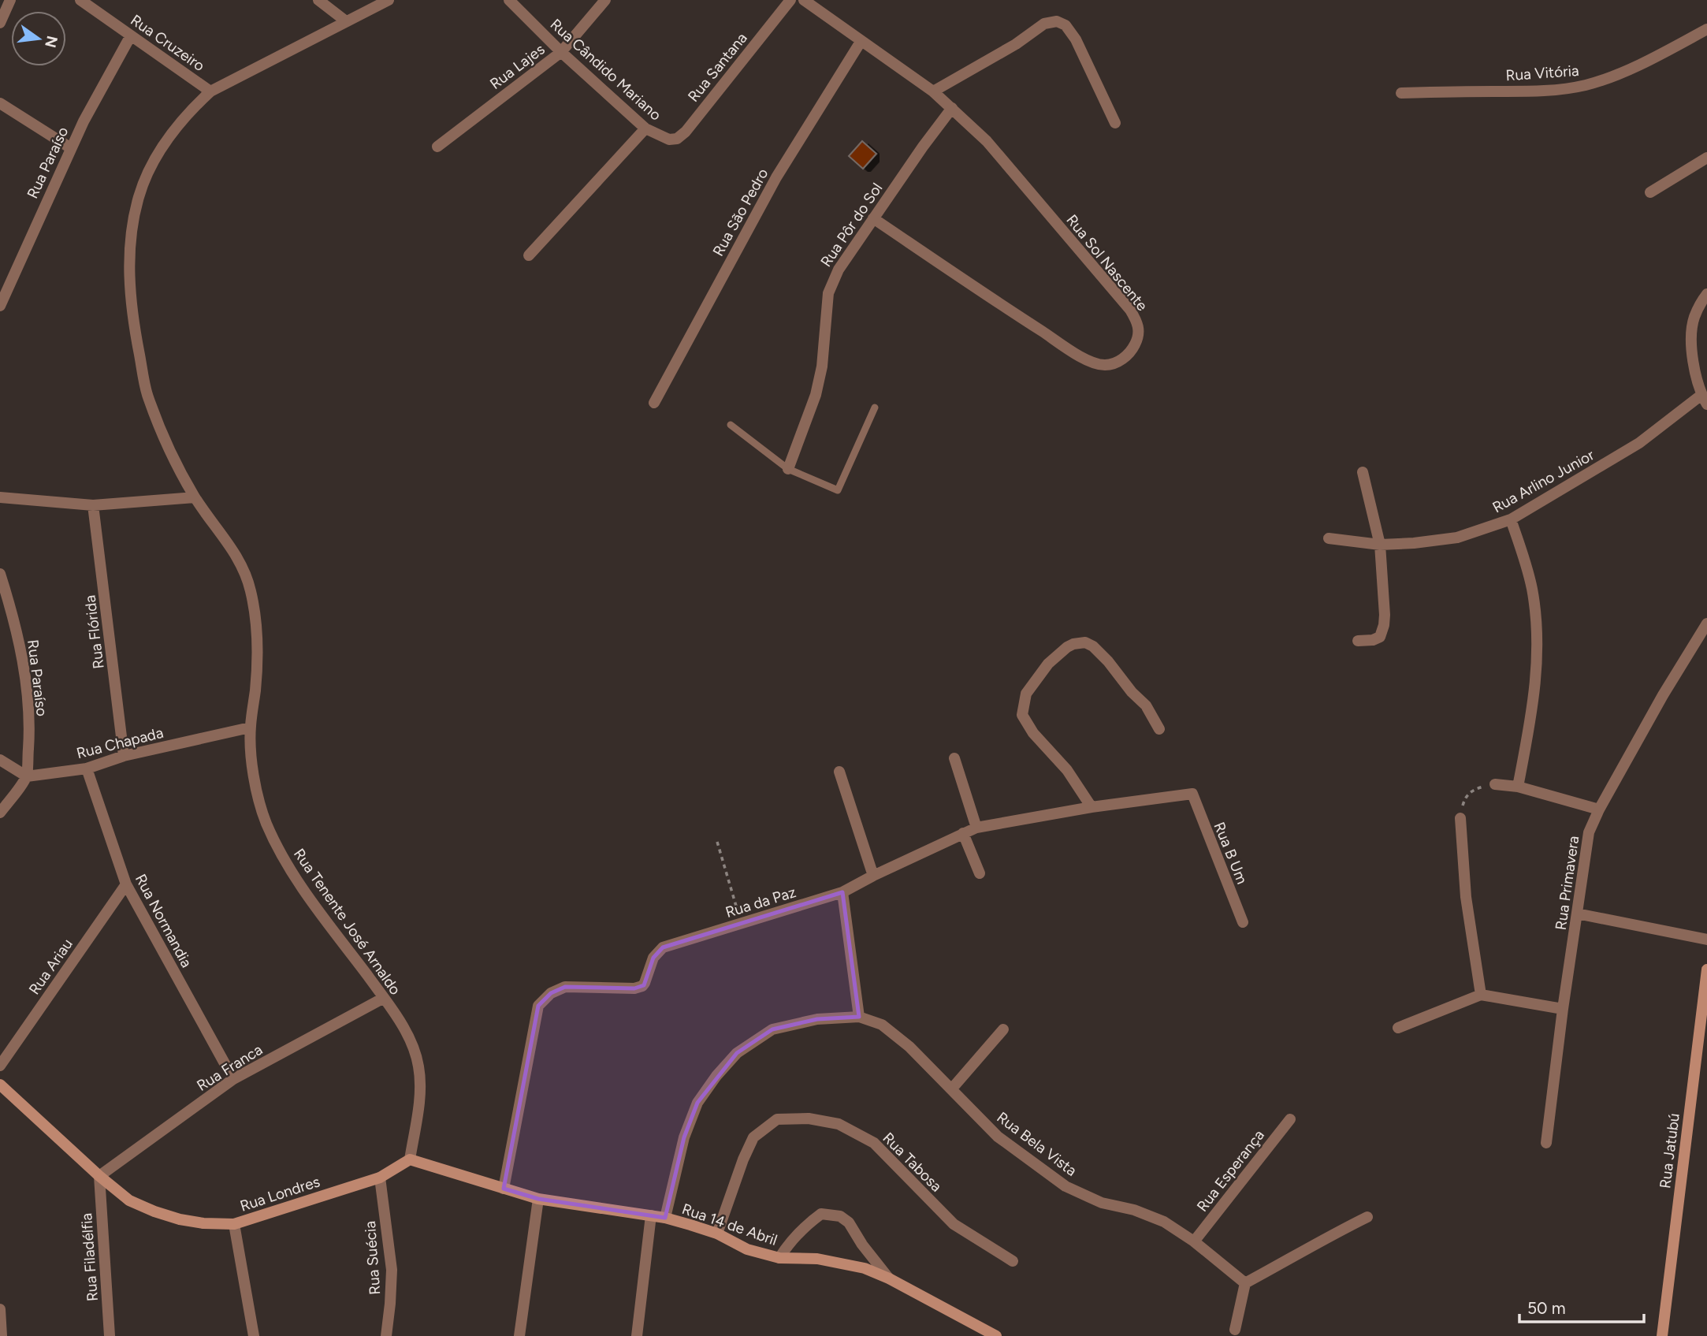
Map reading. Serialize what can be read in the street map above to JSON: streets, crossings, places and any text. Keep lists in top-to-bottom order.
{
  "streets": {
    "street": [
      "Rua Cruzeiro",
      "Rua Lajes",
      "Rua Santana",
      "Rua Cândido Mariano",
      "Rua Vitória",
      "Rua Paraíso",
      "Rua São Pedro",
      "Rua Pôr do Sol",
      "Rua Sol Nascente",
      "Rua Arlino Junior",
      "Rua Flórida",
      "Rua Chapada",
      "Rua B Um",
      "Rua Primavera",
      "Rua da Paz",
      "Rua Normandia",
      "Rua Tenente José Arnaldo",
      "Rua Ariau",
      "Rua Franca",
      "Rua Bela Vista",
      "Rua Jatubú",
      "Rua Tabosa",
      "Rua Esperança",
      "Rua Londres",
      "Rua 14 de Abril",
      "Rua Filadélfia",
      "Rua Suécia"
    ]
  },
  "crossings": [
    ["Rua Cruzeiro", "Rua Paraíso"],
    ["Rua Cruzeiro", "Rua Tenente José Arnaldo"],
    ["Rua Lajes", "Rua Cândido Mariano"],
    ["Rua Santana", "Rua Cândido Mariano"],
    ["Rua Paraíso", "Rua Chapada"],
    ["Rua São Pedro", "Rua Sol Nascente"],
    ["Rua Pôr do Sol", "Rua Sol Nascente"],
    ["Rua Flórida", "Rua Chapada"],
    ["Rua Chapada", "Rua Normandia"],
    ["Rua Chapada", "Rua Tenente José Arnaldo"],
    ["Rua B Um", "Rua da Paz"],
    ["Rua da Paz", "Rua 14 de Abril"],
    ["Rua Normandia", "Rua Ariau"],
    ["Rua Normandia", "Rua Franca"],
    ["Rua Tenente José Arnaldo", "Rua Franca"],
    ["Rua Tenente José Arnaldo", "Rua Londres"],
    ["Rua Tenente José Arnaldo", "Rua 14 de Abril"],
    ["Rua Franca", "Rua Londres"],
    ["Rua Franca", "Rua Filadélfia"],
    ["Rua Bela Vista", "Rua Esperança"],
    ["Rua Bela Vista", "Rua 14 de Abril"],
    ["Rua Tabosa", "Rua 14 de Abril"],
    ["Rua Londres", "Rua 14 de Abril"],
    ["Rua Londres", "Rua Filadélfia"],
    ["Rua Londres", "Rua Suécia"]
  ],
  "scale_bar": "50 m",
  "north": "right"
}
